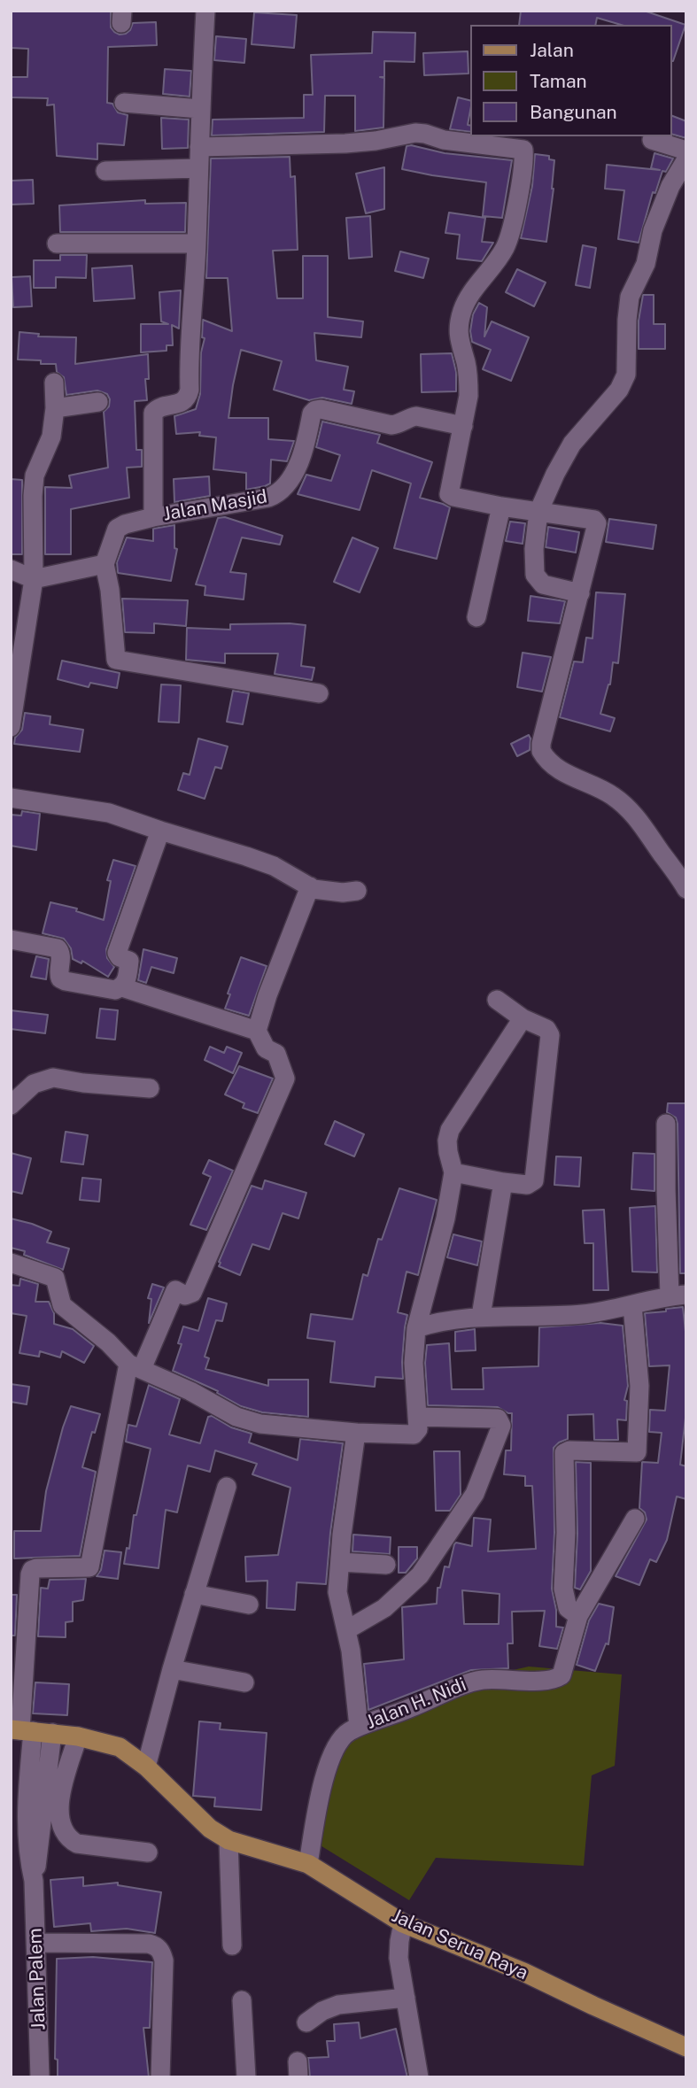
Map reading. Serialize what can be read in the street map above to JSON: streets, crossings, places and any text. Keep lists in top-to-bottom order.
{
  "streets": {
    "main road": ["Jalan Serua Raya"],
    "street": ["Jalan Masjid", "Jalan H. Nidi", "Jalan Palem"]
  },
  "crossings": [
    ["Jalan H. Nidi", "Jalan Serua Raya"]
  ],
  "legend": ["Jalan", "Taman", "Bangunan"]
}
